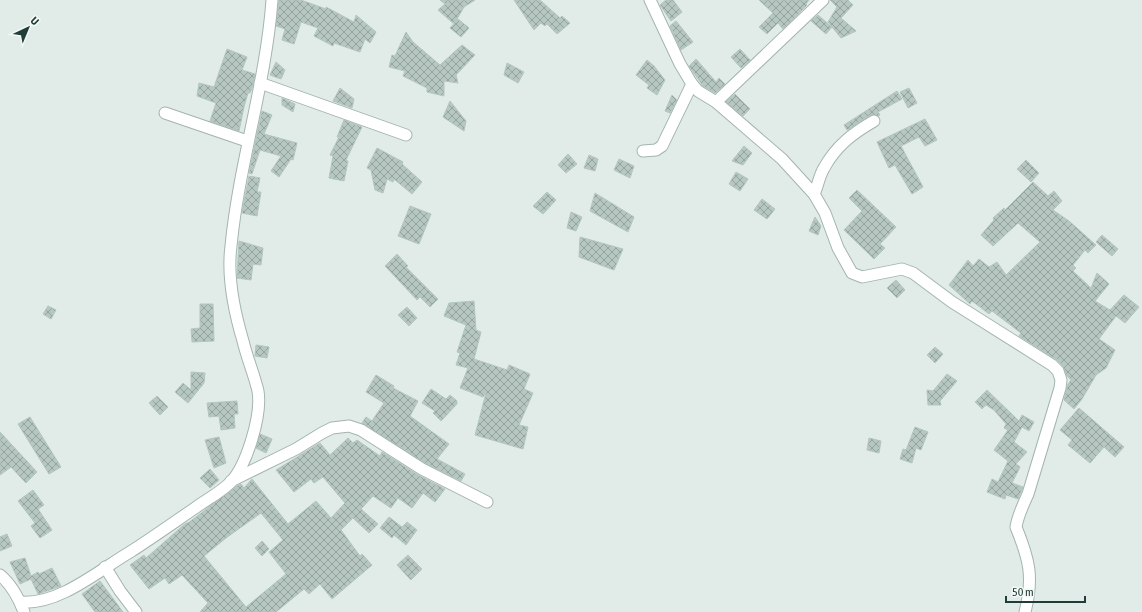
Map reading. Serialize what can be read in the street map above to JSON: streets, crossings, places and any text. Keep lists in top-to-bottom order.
{
  "scale_bar": "50 m",
  "north": "top right"
}
